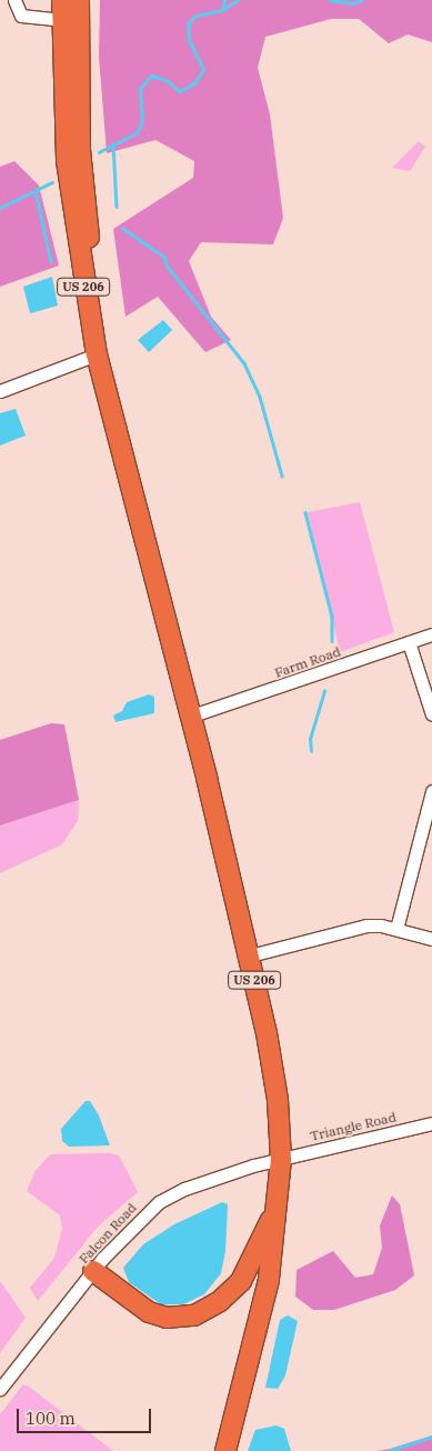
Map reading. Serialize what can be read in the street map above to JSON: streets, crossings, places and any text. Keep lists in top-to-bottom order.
{
  "streets": {
    "highway": ["US 206"],
    "street": ["Farm Road", "Triangle Road", "Falcon Road"]
  },
  "crossings": [
    ["US 206", "Farm Road"],
    ["US 206", "Triangle Road"],
    ["US 206", "Falcon Road"],
    ["Triangle Road", "Falcon Road"]
  ],
  "scale_bar": "100 m"
}
